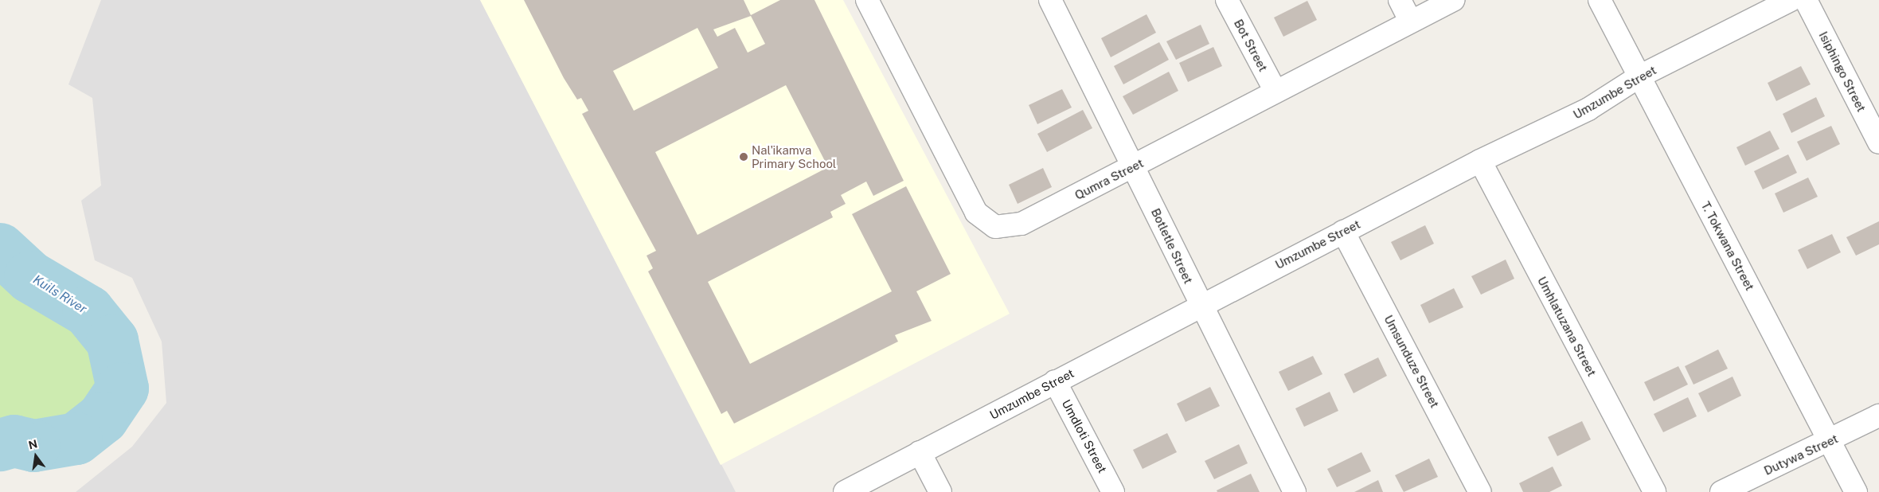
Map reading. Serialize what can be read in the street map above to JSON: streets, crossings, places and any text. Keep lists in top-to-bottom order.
{
  "streets": {
    "street": [
      "Bot Street",
      "Isiphingo Street",
      "Umzumbe Street",
      "Qumra Street",
      "Botletle Street",
      "T. Tokwana Street",
      "Umhlatuzana Street",
      "Umsunduze Street",
      "Umdloti Street",
      "Dutywa Street"
    ]
  },
  "crossings": [
    ["Bot Street", "Qumra Street"],
    ["Umzumbe Street", "Botletle Street"],
    ["Umzumbe Street", "T. Tokwana Street"],
    ["Umzumbe Street", "Umhlatuzana Street"],
    ["Umzumbe Street", "Umsunduze Street"],
    ["Umzumbe Street", "Umdloti Street"],
    ["Qumra Street", "Botletle Street"],
    ["T. Tokwana Street", "Dutywa Street"]
  ],
  "water": ["Kuils River"],
  "places": ["Nal'ikamva Primary School"],
  "north": "top"
}
